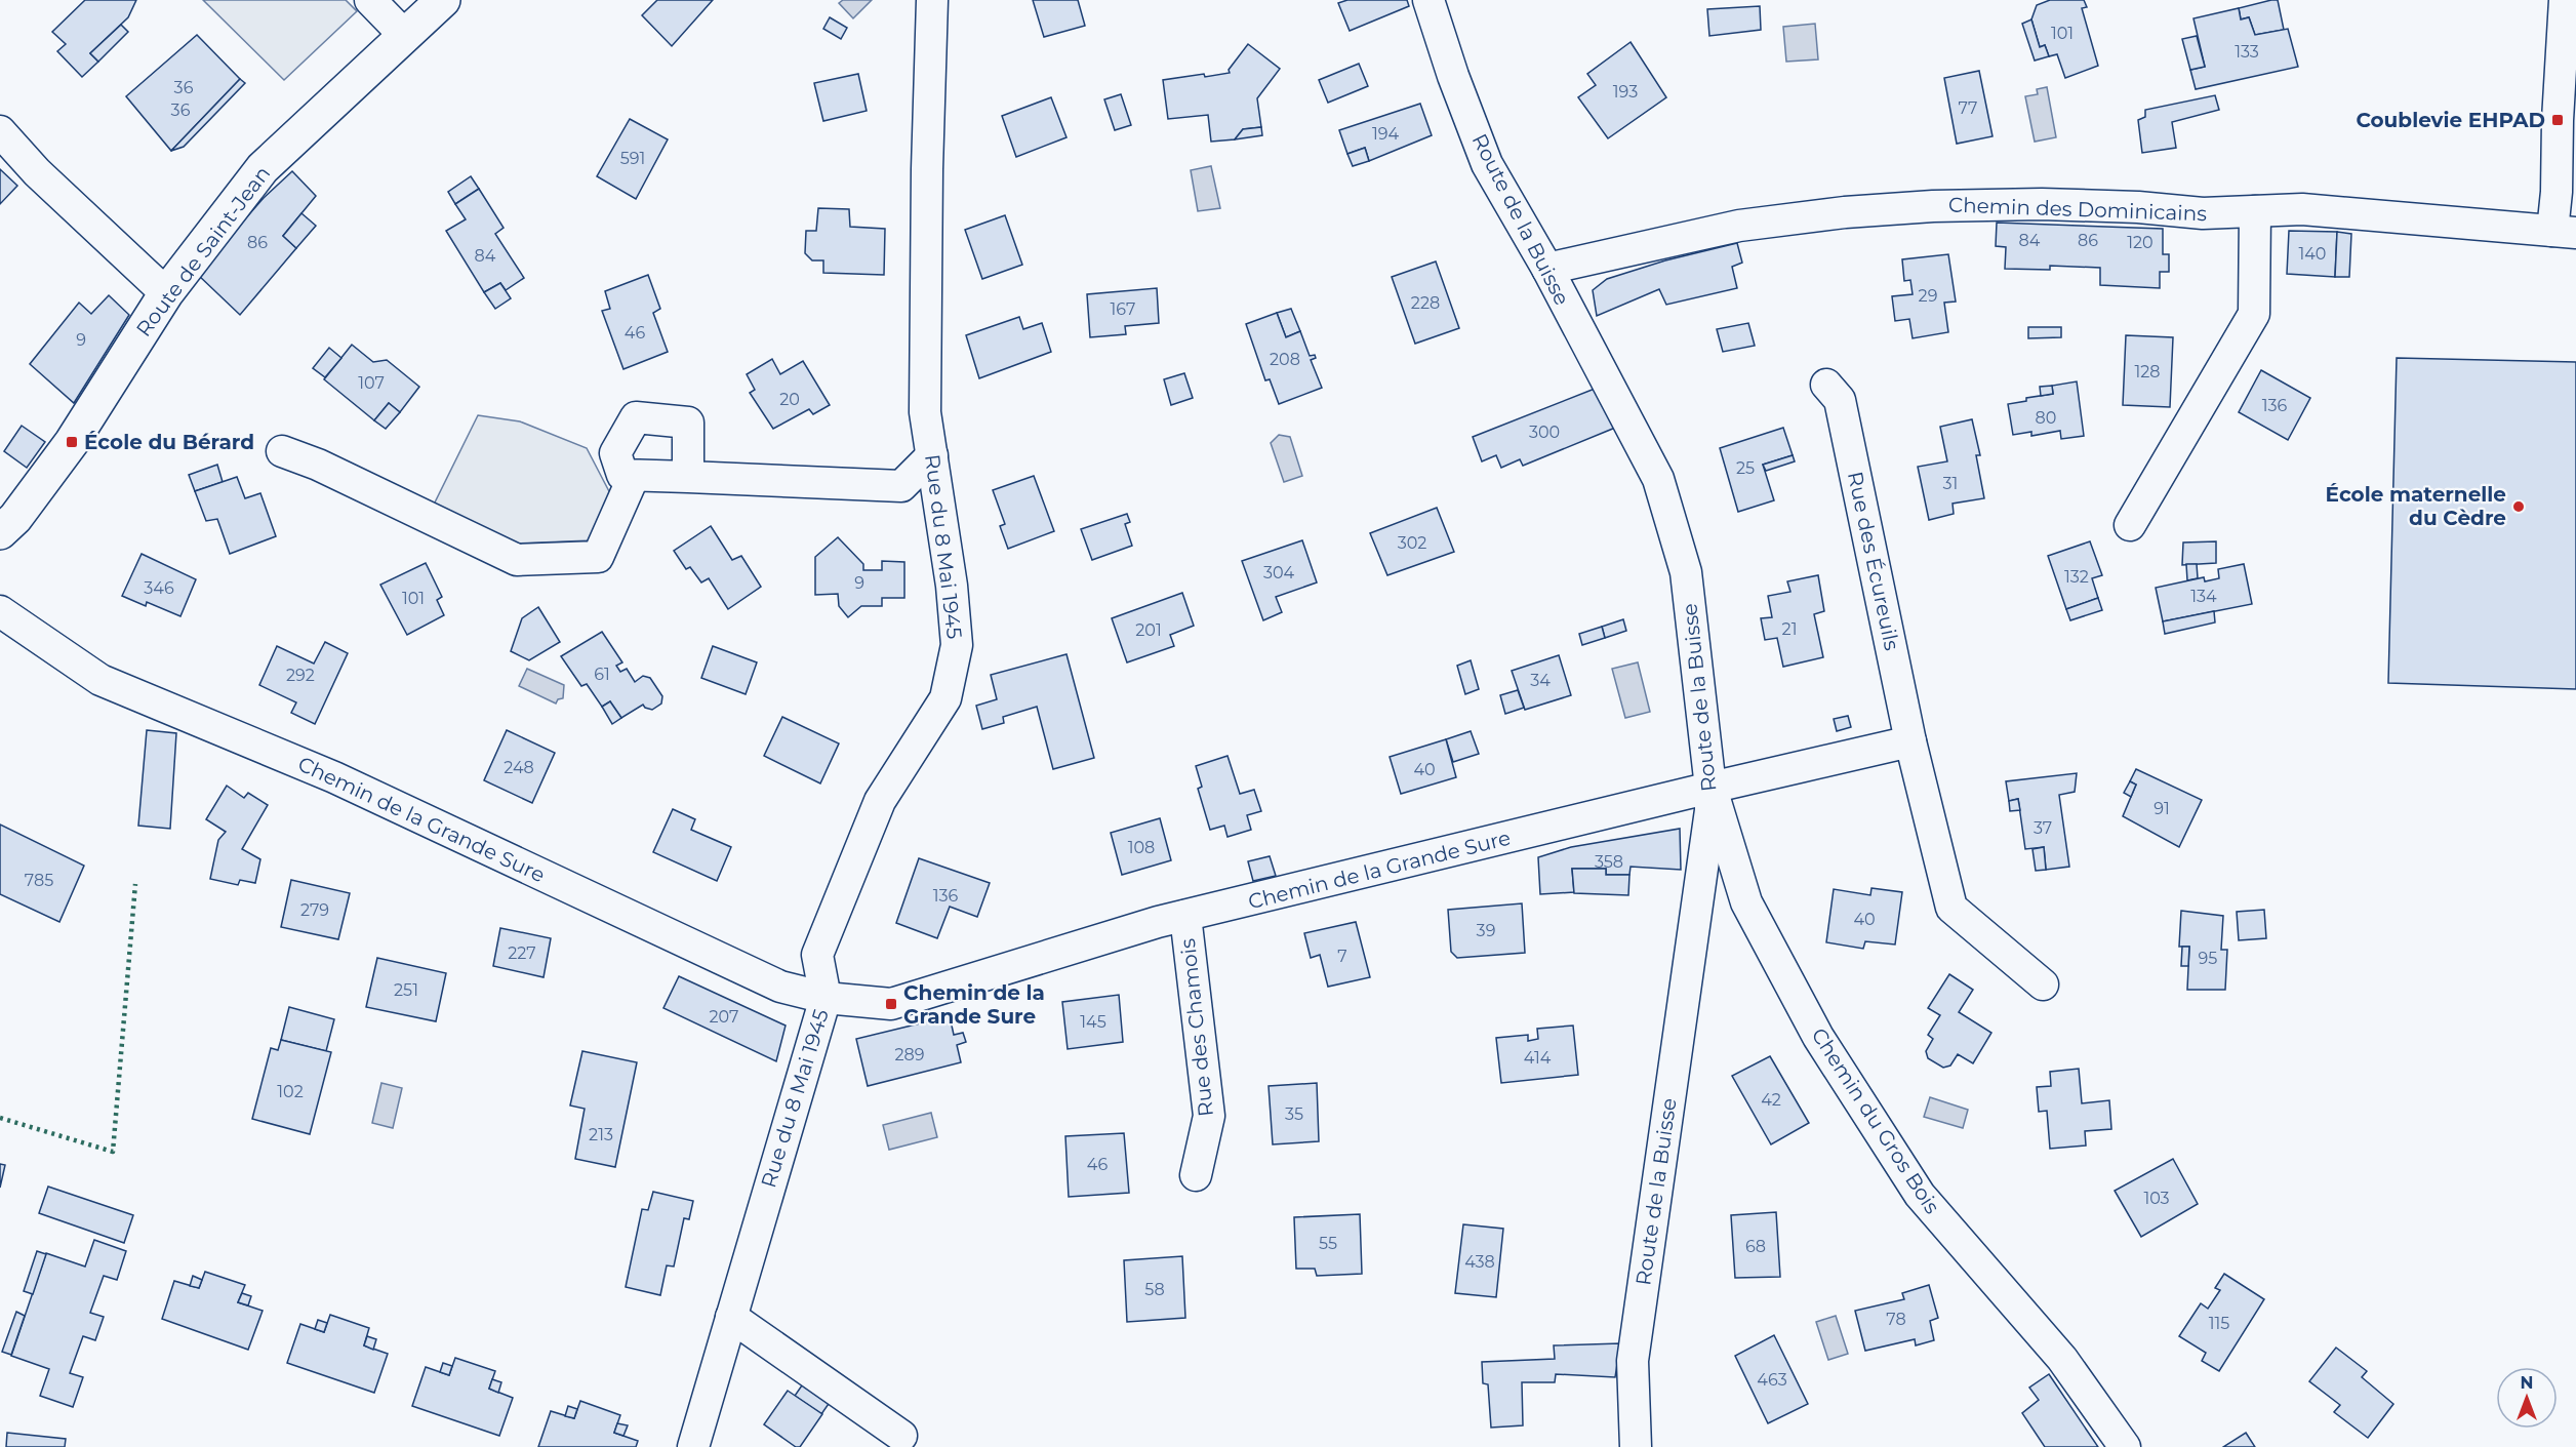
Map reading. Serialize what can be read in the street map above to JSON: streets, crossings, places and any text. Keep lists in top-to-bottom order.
{
  "streets": {
    "main road": ["Route de Saint-Jean"],
    "street": [
      "Chemin des Dominicains",
      "Route de la Buisse",
      "Rue du 8 Mai 1945",
      "Rue des Écureuils",
      "Chemin de la Grande Sure",
      "Rue des Chamois",
      "Chemin du Gros Bois"
    ]
  },
  "crossings": [
    ["Chemin des Dominicains", "Route de la Buisse"],
    ["Route de la Buisse", "Chemin de la Grande Sure"],
    ["Route de la Buisse", "Chemin du Gros Bois"],
    ["Rue du 8 Mai 1945", "Chemin de la Grande Sure"],
    ["Chemin de la Grande Sure", "Rue des Chamois"],
    ["Chemin de la Grande Sure", "Chemin du Gros Bois"]
  ],
  "places": {
    "transit": ["Coublevie EHPAD", "École du Bérard", "Chemin de la Grande Sure"],
    "other": ["École maternelle du Cèdre"]
  },
  "house_numbers": [
    "101",
    "133",
    "36",
    "193",
    "77",
    "36",
    "194",
    "591",
    "84",
    "86",
    "86",
    "120",
    "140",
    "84",
    "29",
    "228",
    "167",
    "46",
    "9",
    "208",
    "128",
    "107",
    "20",
    "136",
    "80",
    "300",
    "25",
    "31",
    "302",
    "304",
    "132",
    "9",
    "346",
    "134",
    "101",
    "21",
    "201",
    "61",
    "292",
    "34",
    "248",
    "40",
    "91",
    "37",
    "108",
    "358",
    "785",
    "136",
    "279",
    "40",
    "39",
    "227",
    "7",
    "95",
    "251",
    "207",
    "145",
    "289",
    "414",
    "102",
    "42",
    "35",
    "213",
    "46",
    "103",
    "55",
    "68",
    "438",
    "58",
    "78",
    "115",
    "463"
  ],
  "north": "top"
}
